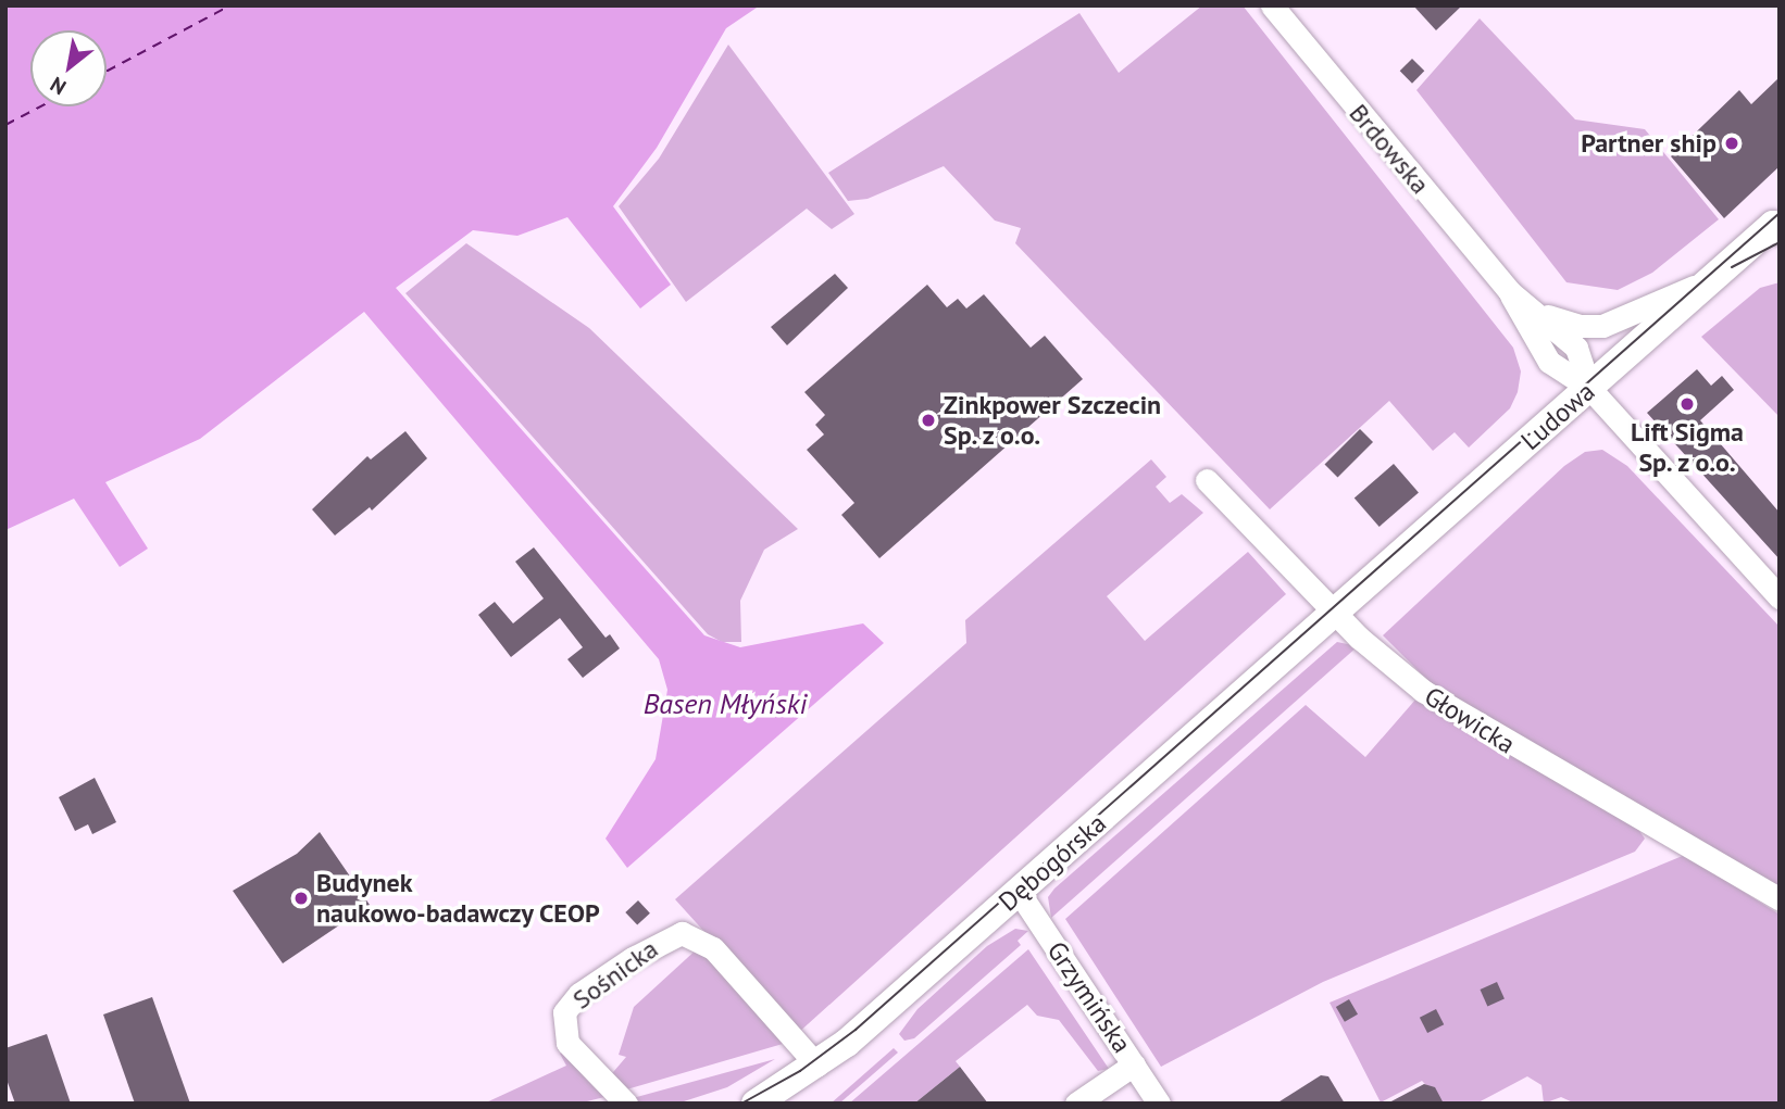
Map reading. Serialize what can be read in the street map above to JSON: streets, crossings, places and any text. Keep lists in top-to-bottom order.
{
  "streets": {
    "street": [
      "Brdowska",
      "Ludowa",
      "Głowicka",
      "Dębogórska",
      "Sośnicka",
      "Grzymińska"
    ]
  },
  "crossings": [
    ["Brdowska", "Ludowa"],
    ["Ludowa", "Głowicka"],
    ["Ludowa", "Dębogórska"],
    ["Głowicka", "Dębogórska"],
    ["Dębogórska", "Sośnicka"],
    ["Dębogórska", "Grzymińska"]
  ],
  "water": ["Basen Młyński"],
  "places": [
    "Partner ship",
    "Lift Sigma Sp. z o.o.",
    "Zinkpower Szczecin Sp. z o.o.",
    "Budynek naukowo-badawczy CEOP"
  ],
  "north": "bottom left"
}
